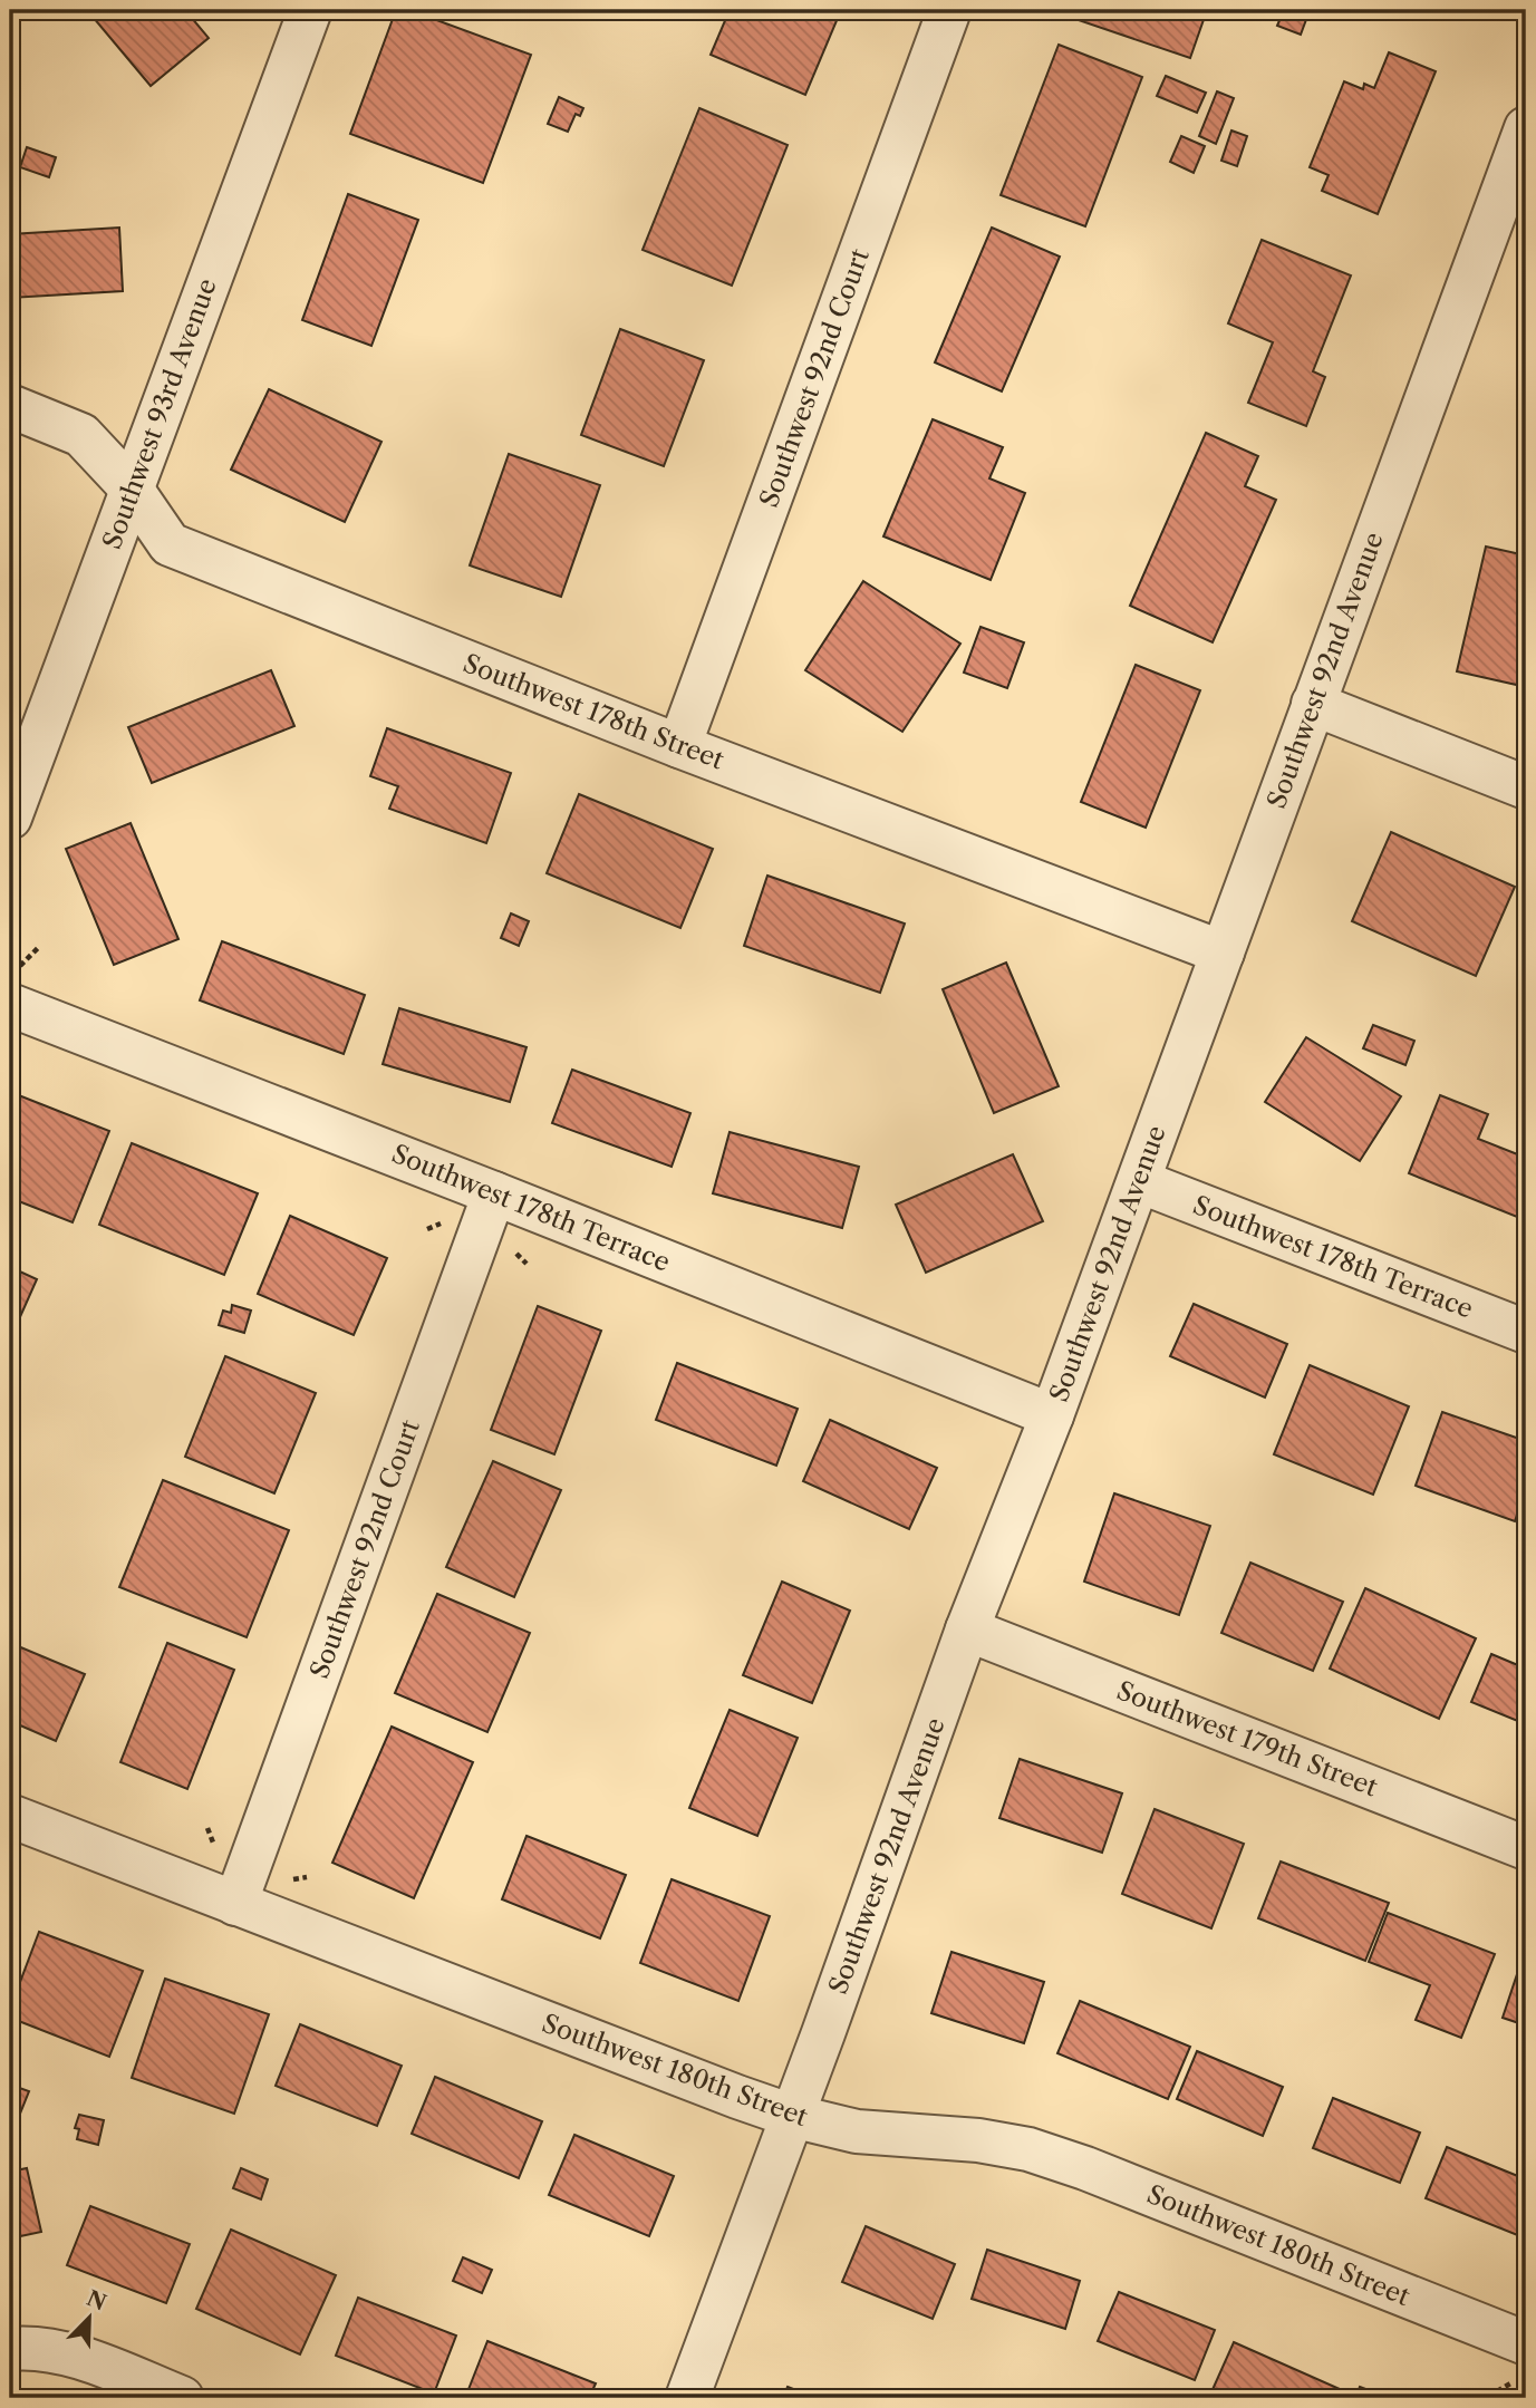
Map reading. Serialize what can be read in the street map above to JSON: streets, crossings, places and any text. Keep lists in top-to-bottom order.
{
  "streets": {
    "street": [
      "Southwest 92nd Court",
      "Southwest 93rd Avenue",
      "Southwest 92nd Avenue",
      "Southwest 178th Street",
      "Southwest 178th Terrace",
      "Southwest 179th Street",
      "Southwest 180th Street"
    ]
  },
  "crossings": [
    ["Southwest 92nd Court", "Southwest 178th Street"],
    ["Southwest 92nd Court", "Southwest 178th Terrace"],
    ["Southwest 92nd Court", "Southwest 180th Street"],
    ["Southwest 93rd Avenue", "Southwest 178th Street"],
    ["Southwest 92nd Avenue", "Southwest 178th Street"],
    ["Southwest 92nd Avenue", "Southwest 178th Terrace"],
    ["Southwest 92nd Avenue", "Southwest 179th Street"],
    ["Southwest 92nd Avenue", "Southwest 180th Street"]
  ],
  "north": "top right"
}
